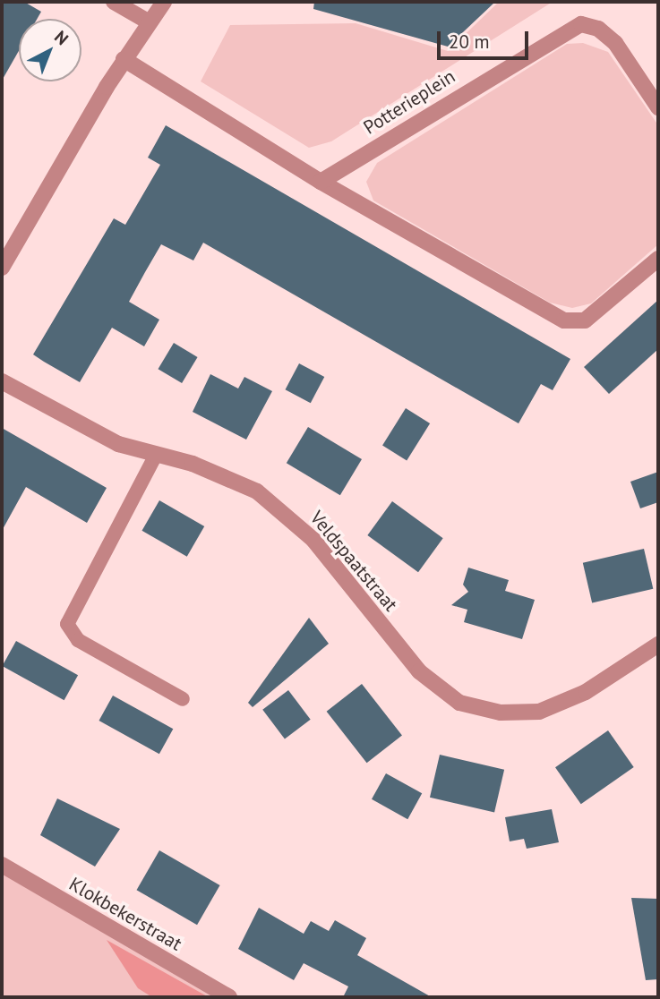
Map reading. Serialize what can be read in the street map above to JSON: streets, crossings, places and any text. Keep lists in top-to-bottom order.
{
  "streets": {
    "street": ["Potterieplein", "Veldspaatstraat", "Klokbekerstraat"]
  },
  "scale_bar": "20 m",
  "north": "top right"
}
